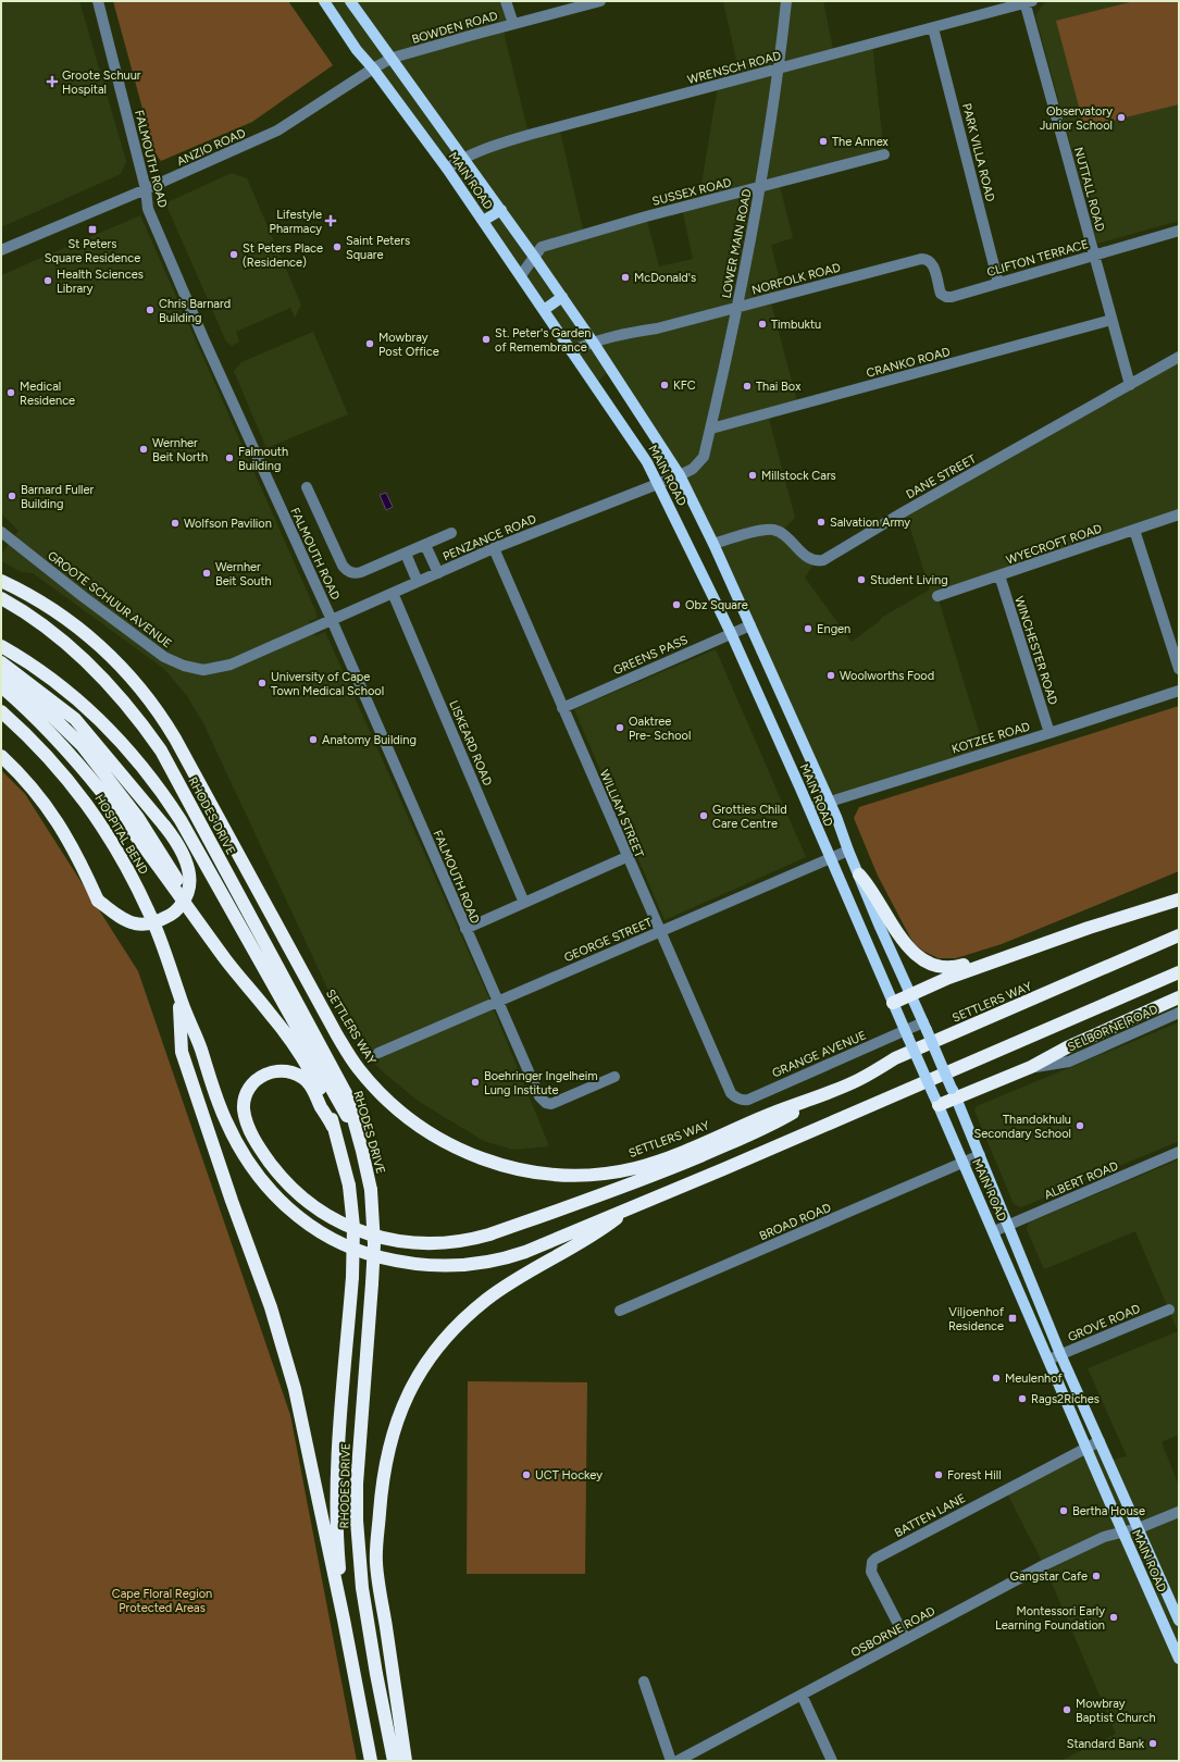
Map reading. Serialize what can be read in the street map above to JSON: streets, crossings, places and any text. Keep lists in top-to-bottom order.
{
  "streets": {
    "highway": ["RHODES DRIVE", "HOSPITAL BEND", "SETTLERS WAY"],
    "main road": ["MAIN ROAD"],
    "street": [
      "BOWDEN ROAD",
      "WRENSCH ROAD",
      "ANZIO ROAD",
      "PARK VILLA ROAD",
      "FALMOUTH ROAD",
      "NUTTALL ROAD",
      "SUSSEX ROAD",
      "LOWER MAIN ROAD",
      "CLIFTON TERRACE",
      "NORFOLK ROAD",
      "CRANKO ROAD",
      "DANE STREET",
      "PENZANCE ROAD",
      "WYECROFT ROAD",
      "GROOTE SCHUUR AVENUE",
      "WINCHESTER ROAD",
      "GREENS PASS",
      "KOTZEE ROAD",
      "LISKEARD ROAD",
      "WILLIAM STREET",
      "GEORGE STREET",
      "SELBORNE ROAD",
      "GRANGE AVENUE",
      "ALBERT ROAD",
      "BROAD ROAD",
      "GROVE ROAD",
      "BATTEN LANE",
      "OSBORNE ROAD"
    ]
  },
  "crossings": [
    ["BOWDEN ROAD", "ANZIO ROAD"],
    ["BOWDEN ROAD", "MAIN ROAD"],
    ["WRENSCH ROAD", "PARK VILLA ROAD"],
    ["WRENSCH ROAD", "MAIN ROAD"],
    ["WRENSCH ROAD", "NUTTALL ROAD"],
    ["WRENSCH ROAD", "LOWER MAIN ROAD"],
    ["ANZIO ROAD", "FALMOUTH ROAD"],
    ["ANZIO ROAD", "MAIN ROAD"],
    ["PARK VILLA ROAD", "CLIFTON TERRACE"],
    ["FALMOUTH ROAD", "PENZANCE ROAD"],
    ["FALMOUTH ROAD", "GROOTE SCHUUR AVENUE"],
    ["FALMOUTH ROAD", "GEORGE STREET"],
    ["MAIN ROAD", "SUSSEX ROAD"],
    ["MAIN ROAD", "LOWER MAIN ROAD"],
    ["MAIN ROAD", "NORFOLK ROAD"],
    ["MAIN ROAD", "DANE STREET"],
    ["MAIN ROAD", "PENZANCE ROAD"],
    ["MAIN ROAD", "GREENS PASS"],
    ["MAIN ROAD", "KOTZEE ROAD"],
    ["MAIN ROAD", "GEORGE STREET"],
    ["MAIN ROAD", "GRANGE AVENUE"],
    ["MAIN ROAD", "ALBERT ROAD"],
    ["MAIN ROAD", "BROAD ROAD"],
    ["MAIN ROAD", "GROVE ROAD"],
    ["MAIN ROAD", "BATTEN LANE"],
    ["MAIN ROAD", "OSBORNE ROAD"],
    ["NUTTALL ROAD", "CLIFTON TERRACE"],
    ["NUTTALL ROAD", "CRANKO ROAD"],
    ["NUTTALL ROAD", "DANE STREET"],
    ["SUSSEX ROAD", "LOWER MAIN ROAD"],
    ["LOWER MAIN ROAD", "NORFOLK ROAD"],
    ["LOWER MAIN ROAD", "CRANKO ROAD"],
    ["LOWER MAIN ROAD", "PENZANCE ROAD"],
    ["CLIFTON TERRACE", "NORFOLK ROAD"],
    ["PENZANCE ROAD", "GROOTE SCHUUR AVENUE"],
    ["PENZANCE ROAD", "LISKEARD ROAD"],
    ["PENZANCE ROAD", "WILLIAM STREET"],
    ["WYECROFT ROAD", "WINCHESTER ROAD"],
    ["WINCHESTER ROAD", "KOTZEE ROAD"],
    ["GREENS PASS", "WILLIAM STREET"],
    ["WILLIAM STREET", "GEORGE STREET"],
    ["WILLIAM STREET", "GRANGE AVENUE"],
    ["RHODES DRIVE", "HOSPITAL BEND"],
    ["BATTEN LANE", "OSBORNE ROAD"]
  ],
  "parks": ["Cape Floral Region Protected Areas"],
  "places": {
    "health": ["Groote Schuur Hospital", "Lifestyle Pharmacy"],
    "other": [
      "Observatory Junior School",
      "The Annex",
      "Saint Peters Square",
      "St Peters Place (Residence)",
      "McDonald's",
      "Health Sciences Library",
      "Chris Barnard Building",
      "Timbuktu",
      "St. Peter's Garden of Remembrance",
      "Mowbray Post Office",
      "KFC",
      "Thai Box",
      "Medical Residence",
      "Wernher Beit North",
      "Falmouth Building",
      "Millstock Cars",
      "Barnard Fuller Building",
      "Salvation Army",
      "Wolfson Pavilion",
      "Wernher Beit South",
      "Student Living",
      "Obz Square",
      "Engen",
      "Woolworths Food",
      "University of Cape Town Medical School",
      "Oaktree Pre- School",
      "Anatomy Building",
      "Grotties Child Care Centre",
      "Boehringer Ingelheim Lung Institute",
      "Thandokhulu Secondary School",
      "Meulenhof",
      "Rags2Riches",
      "UCT Hockey",
      "Forest Hill",
      "Bertha House",
      "Gangstar Cafe",
      "Montessori Early Learning Foundation",
      "Mowbray Baptist Church",
      "Standard Bank"
    ],
    "transit": ["St Peters Square Residence", "Viljoenhof Residence"]
  }
}
